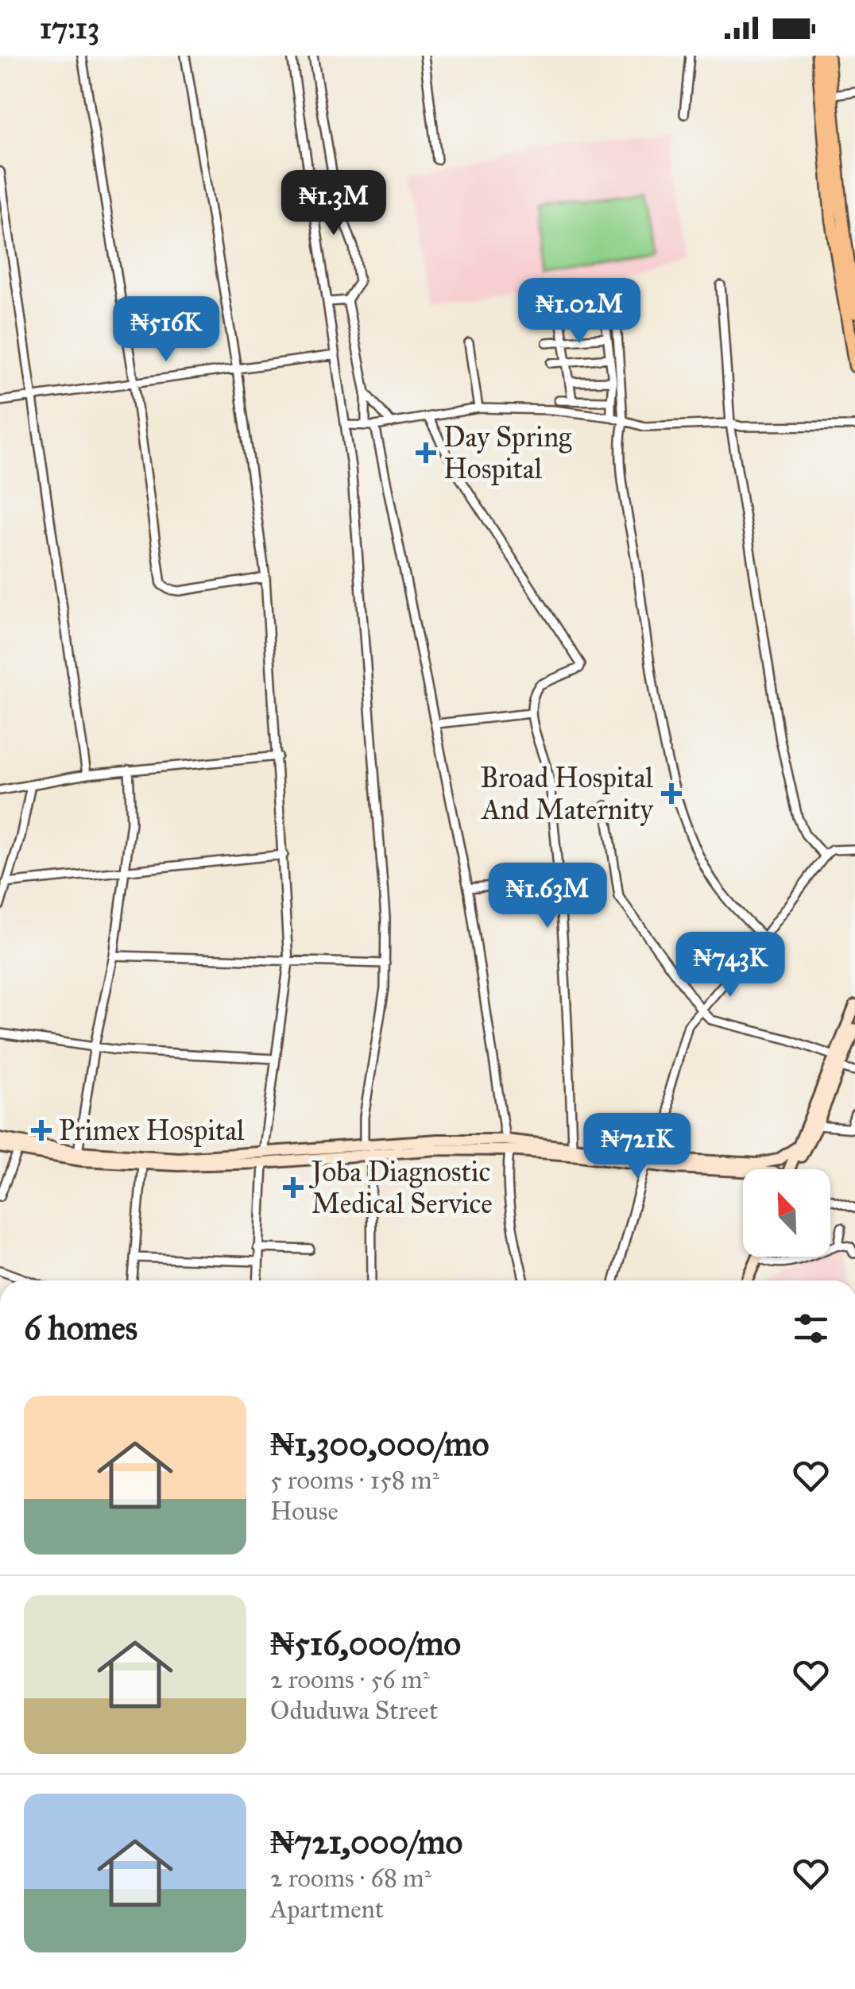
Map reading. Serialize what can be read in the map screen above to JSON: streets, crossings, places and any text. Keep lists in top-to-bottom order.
{
  "places": {
    "health": [
      "Day Spring Hospital",
      "Broad Hospital And Maternity",
      "Primex Hospital",
      "Joba Diagnostic Medical Service"
    ]
  },
  "north": "top left",
  "page": {
    "status": "17:13",
    "price": [
      "₦1.3M",
      "₦1.02M",
      "₦516K",
      "₦1.63M",
      "₦743K",
      "₦721K"
    ],
    "heading": "6 homes",
    "list": [
      {
        "name": "₦1,300,000/mo",
        "note": "5 rooms · 158 m² · House"
      },
      {
        "name": "₦516,000/mo",
        "note": "2 rooms · 56 m² · Oduduwa Street"
      },
      {
        "name": "₦721,000/mo",
        "note": "2 rooms · 68 m² · Apartment"
      }
    ]
  }
}
